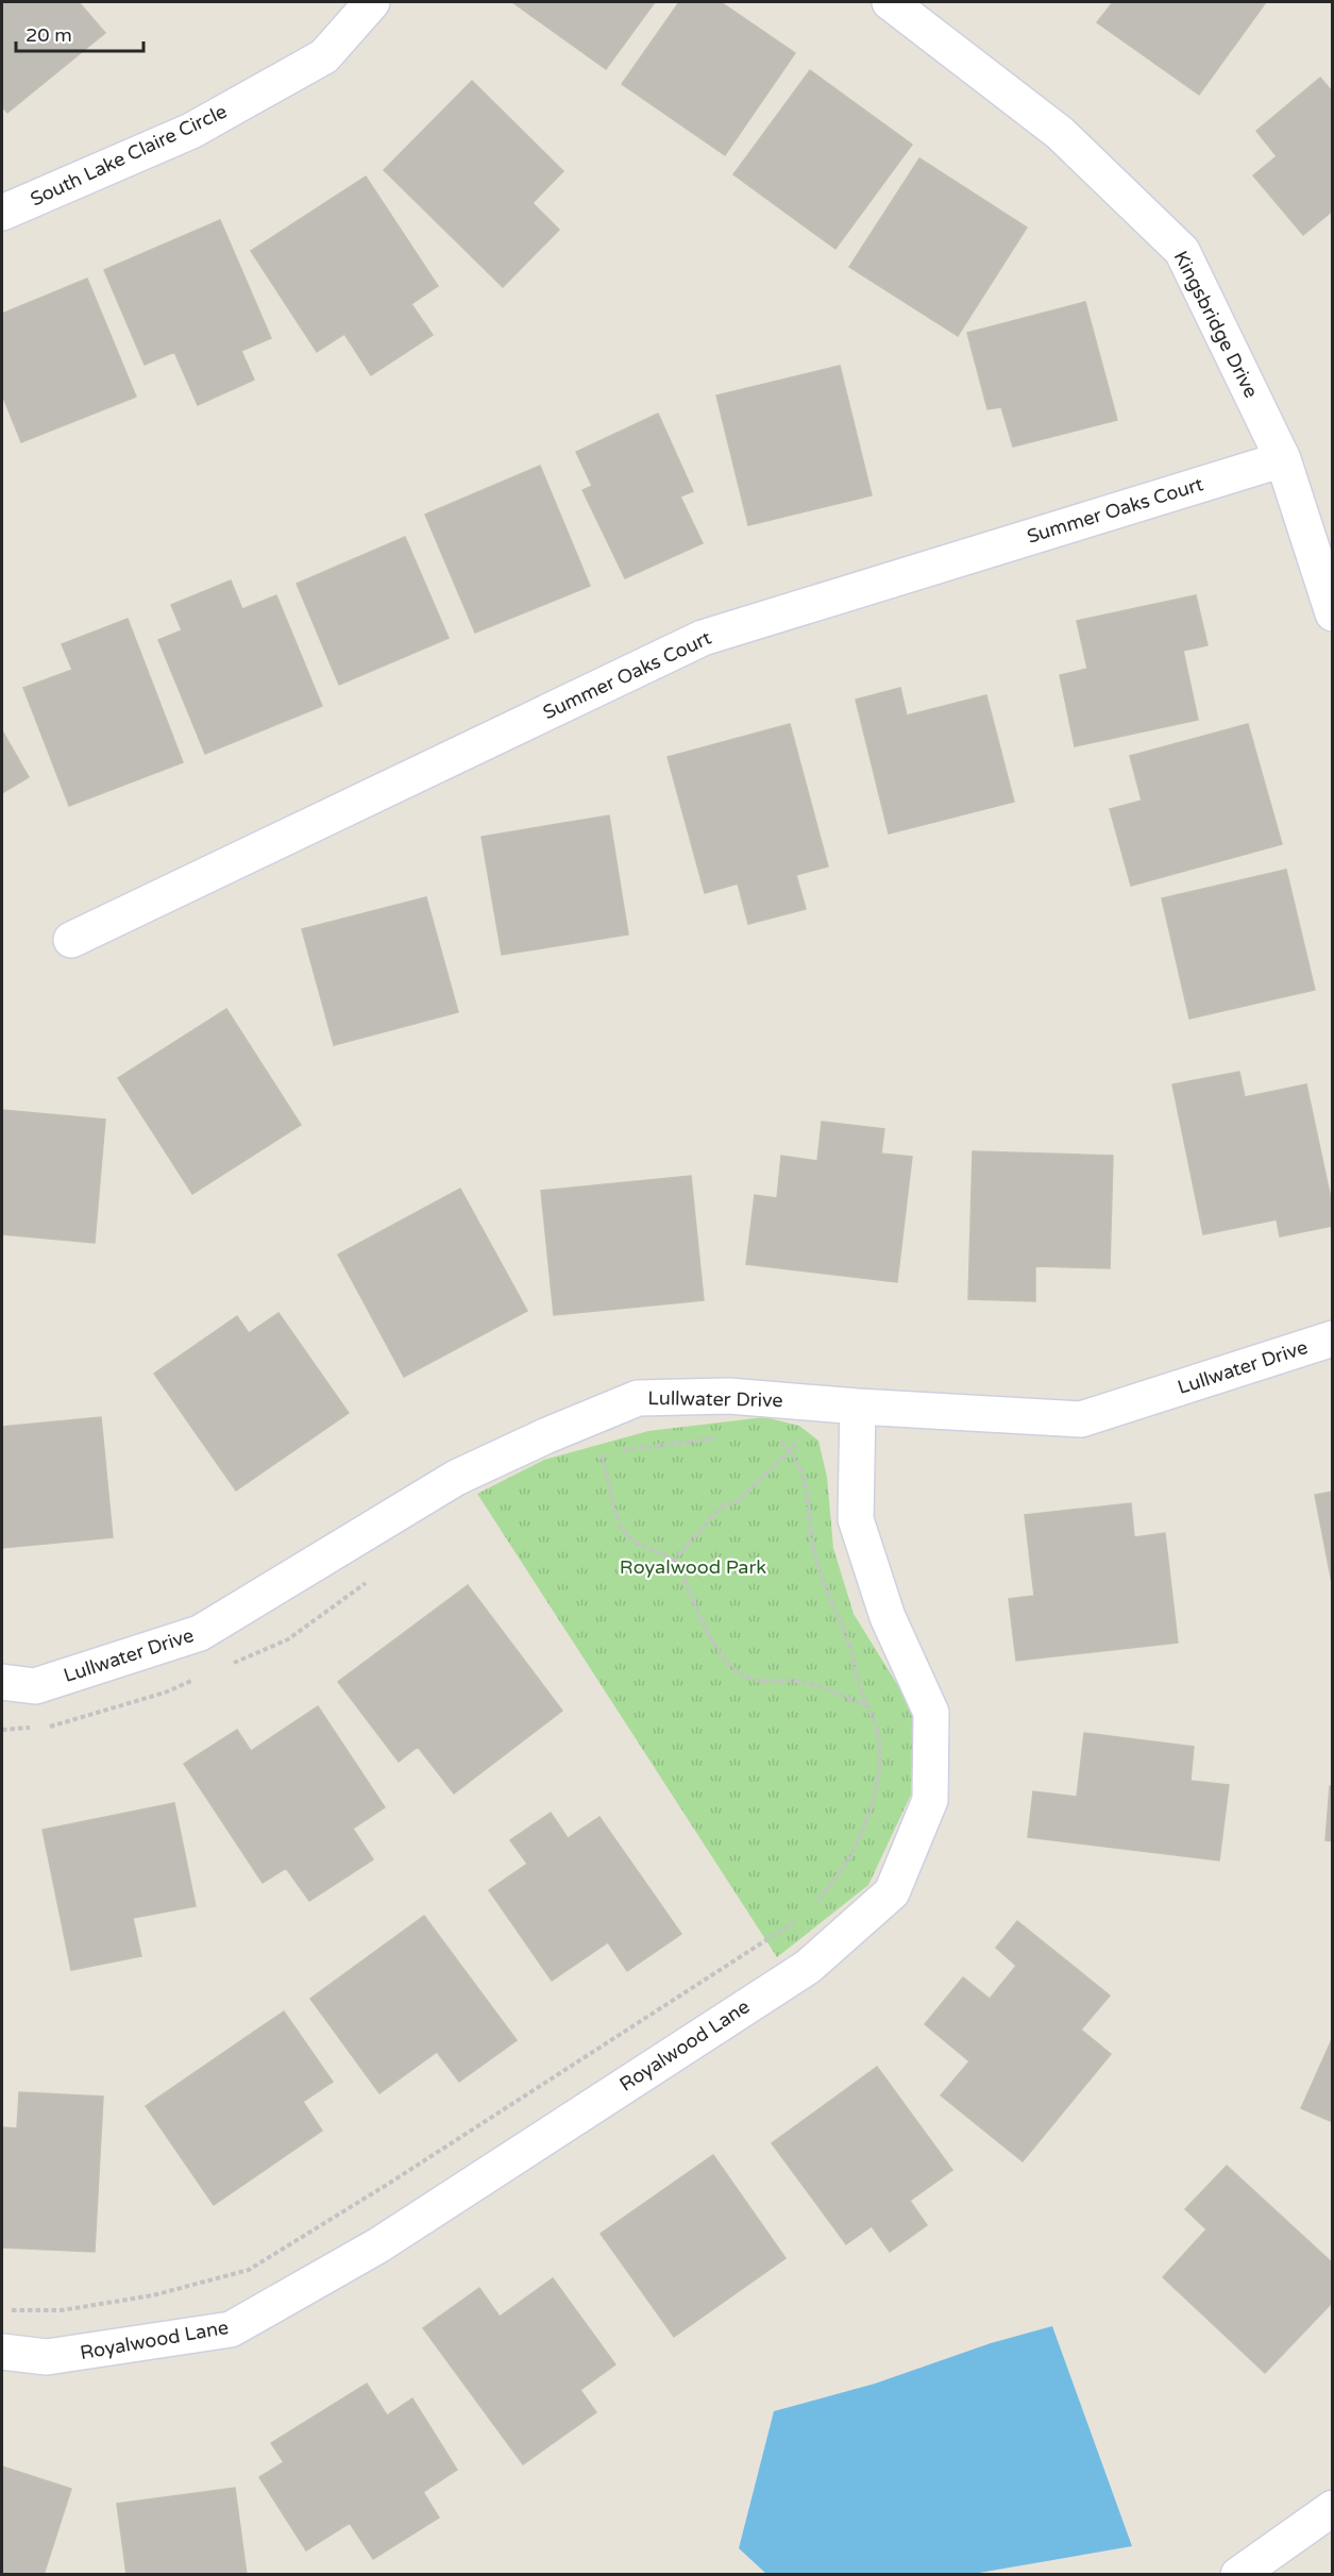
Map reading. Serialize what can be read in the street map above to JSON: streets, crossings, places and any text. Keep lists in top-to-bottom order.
{
  "streets": {
    "street": [
      "South Lake Claire Circle",
      "Kingsbridge Drive",
      "Summer Oaks Court",
      "Lullwater Drive",
      "Royalwood Lane"
    ]
  },
  "crossings": [
    ["Kingsbridge Drive", "Summer Oaks Court"],
    ["Lullwater Drive", "Royalwood Lane"]
  ],
  "parks": ["Royalwood Park"],
  "scale_bar": "20 m"
}
